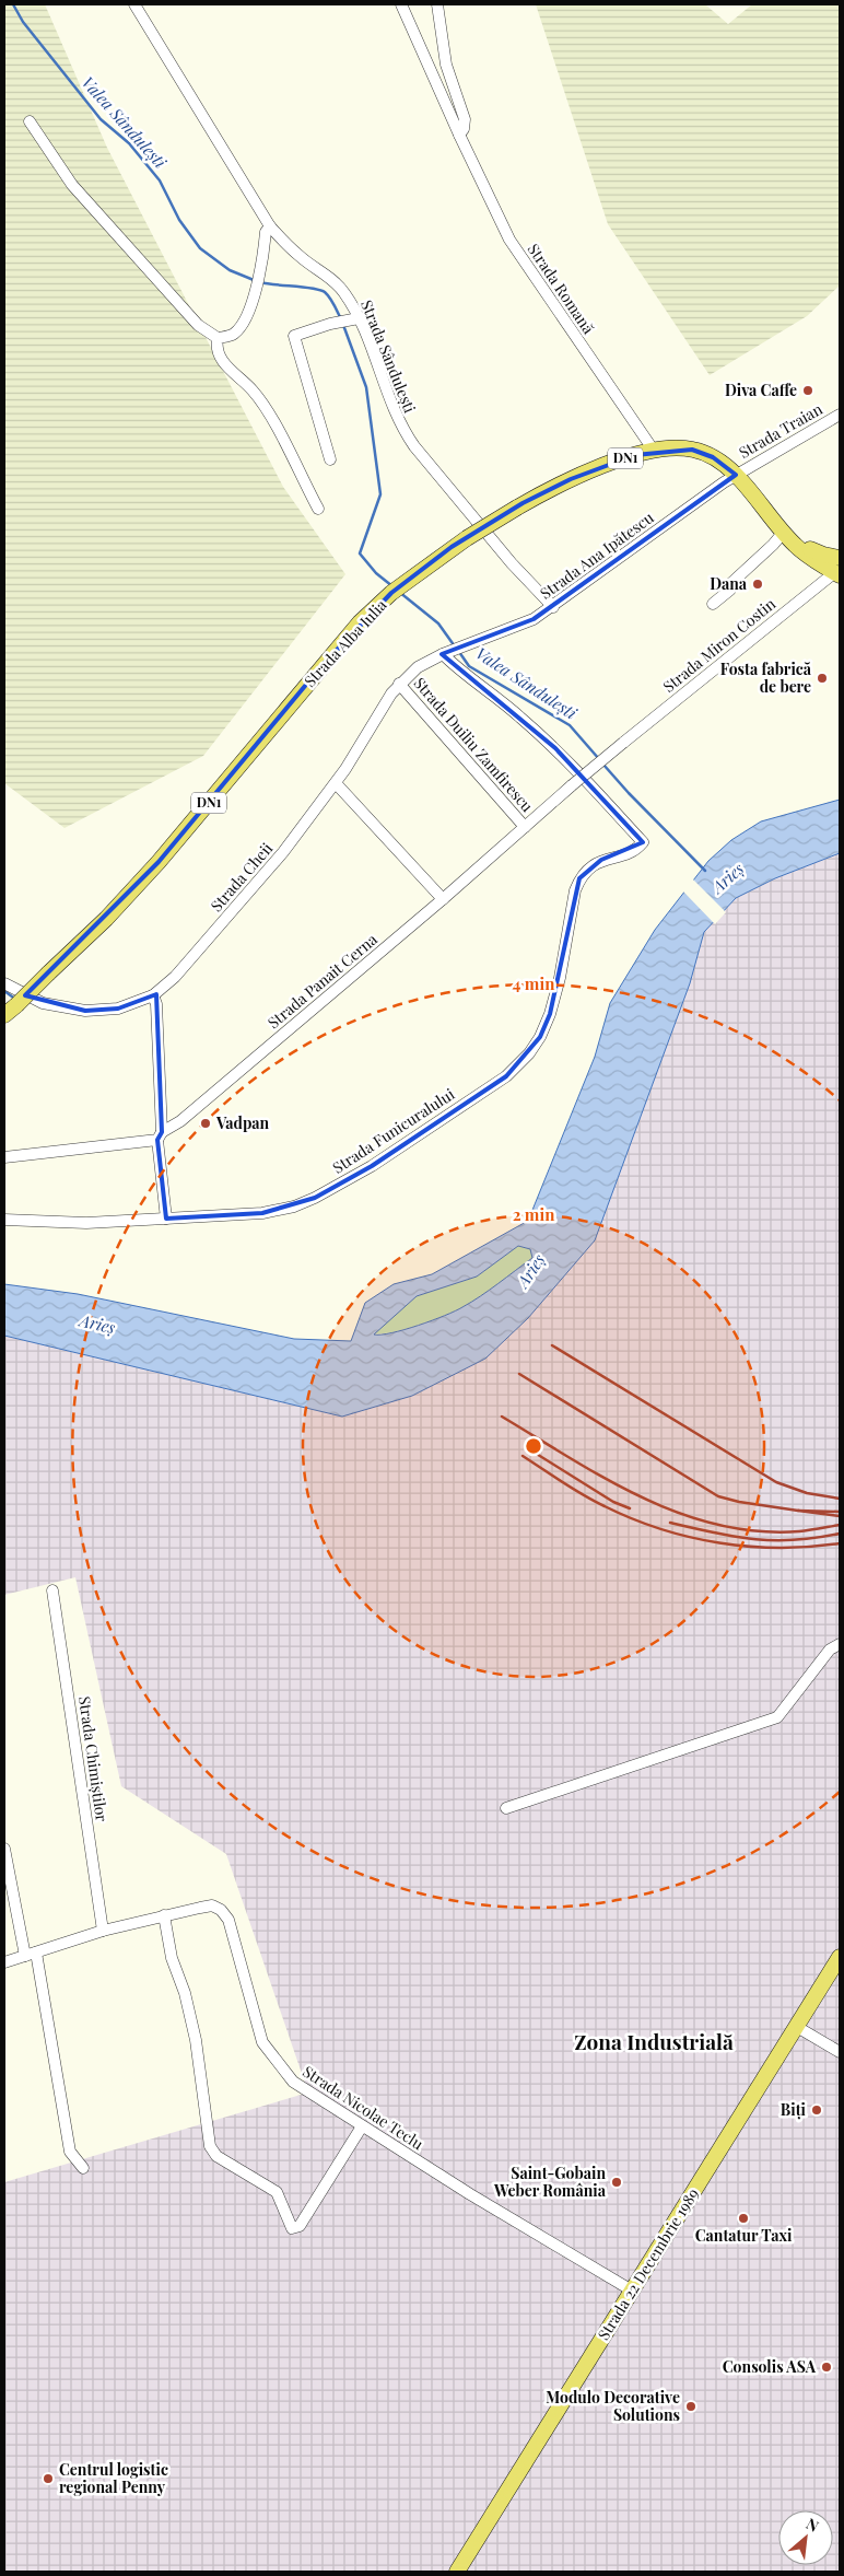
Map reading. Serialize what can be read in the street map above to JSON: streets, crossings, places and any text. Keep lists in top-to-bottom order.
{
  "streets": {
    "main road": ["DN1", "Strada Alba Iulia", "Strada 22 Decembrie 1989"],
    "street": [
      "Strada Romană",
      "Strada Sândulești",
      "Strada Traian",
      "Strada Ana Ipătescu",
      "Strada Miron Costin",
      "Strada Duiliu Zamfirescu",
      "Strada Cheii",
      "Strada Panait Cerna",
      "Strada Funicuralului",
      "Strada Chimiștilor",
      "Strada Nicolae Teclu"
    ]
  },
  "crossings": [
    ["Strada Romană", "Strada Alba Iulia"],
    ["Strada Sândulești", "Strada Ana Ipătescu"],
    ["Strada Traian", "Strada Ana Ipătescu"],
    ["Strada Traian", "Strada Alba Iulia"],
    ["DN1", "Strada Alba Iulia"],
    ["DN1", "Strada Miron Costin"],
    ["Strada Ana Ipătescu", "Strada Alba Iulia"],
    ["Strada Ana Ipătescu", "Strada Cheii"],
    ["Strada Miron Costin", "Strada Panait Cerna"],
    ["Strada Duiliu Zamfirescu", "Strada Cheii"],
    ["Strada Duiliu Zamfirescu", "Strada Panait Cerna"],
    ["Strada Cheii", "Strada Funicuralului"],
    ["Strada Chimiștilor", "Strada Nicolae Teclu"],
    ["Strada Nicolae Teclu", "Strada 22 Decembrie 1989"]
  ],
  "districts": ["Zona Industrială"],
  "water": ["Valea Sândulești", "Arieș"],
  "places": [
    "Diva Caffe",
    "Dana",
    "Fosta fabrică de bere",
    "Vadpan",
    "Biți",
    "Saint-Gobain Weber România",
    "Cantatur Taxi",
    "Consolis ASA",
    "Modulo Decorative Solutions",
    "Centrul logistic regional Penny"
  ],
  "north": "top right",
  "rings": ["4 min", "2 min"]
}
